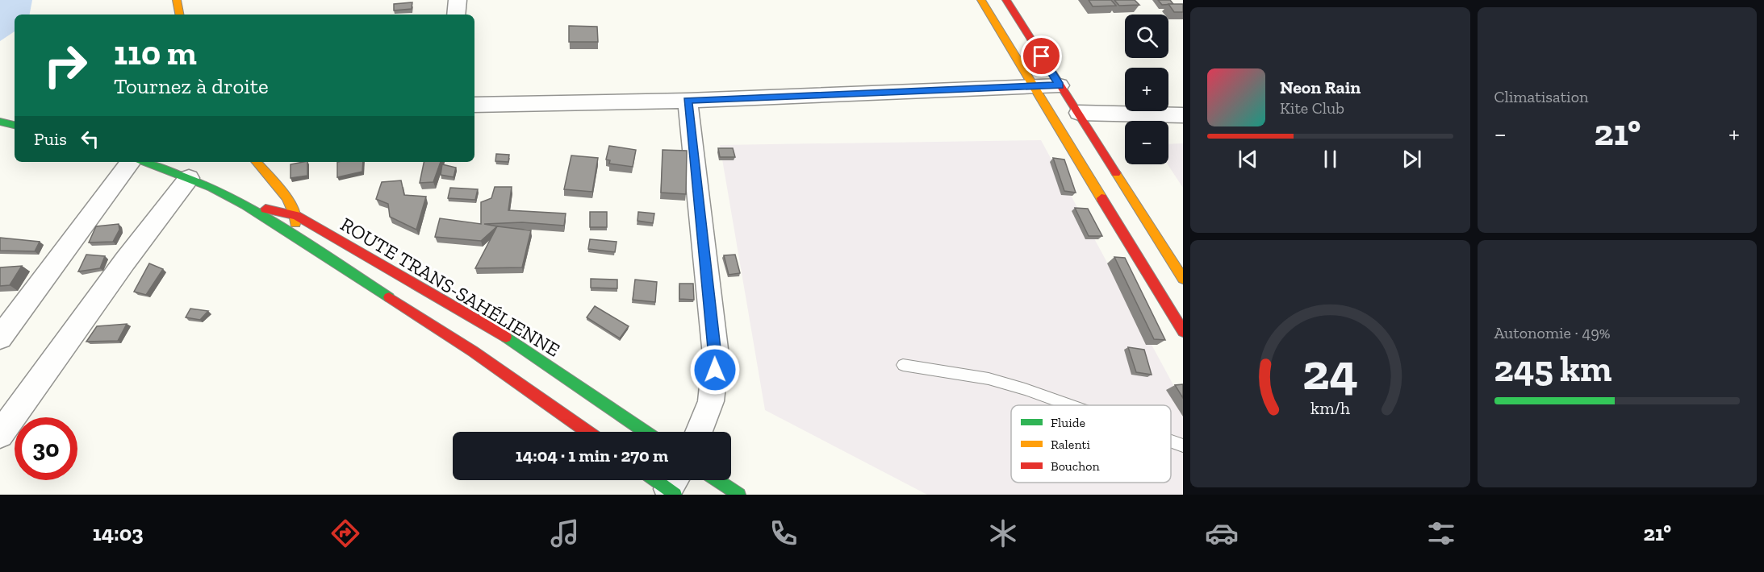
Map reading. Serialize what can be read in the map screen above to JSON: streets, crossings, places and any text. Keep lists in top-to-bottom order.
{
  "streets": {
    "main road": ["ROUTE TRANS-SAHÉLIENNE"]
  },
  "legend": ["Fluide", "Ralenti", "Bouchon"],
  "page": {
    "tile": [
      "Climatisation",
      ["Autonomie · 49%", "245 km"]
    ],
    "map_buttons": ["+", "−"],
    "turn": ["110 m", "Tournez à droite"],
    "song": ["Neon Rain", "Kite Club"],
    "heat": ["−", "21°", "+"],
    "then": "Puis",
    "limit": "30",
    "trip": "14:04 · 1 min · 270 m",
    "tabs": ["14:03", "21°"],
    "gauge": ["24", "km/h"]
  }
}
